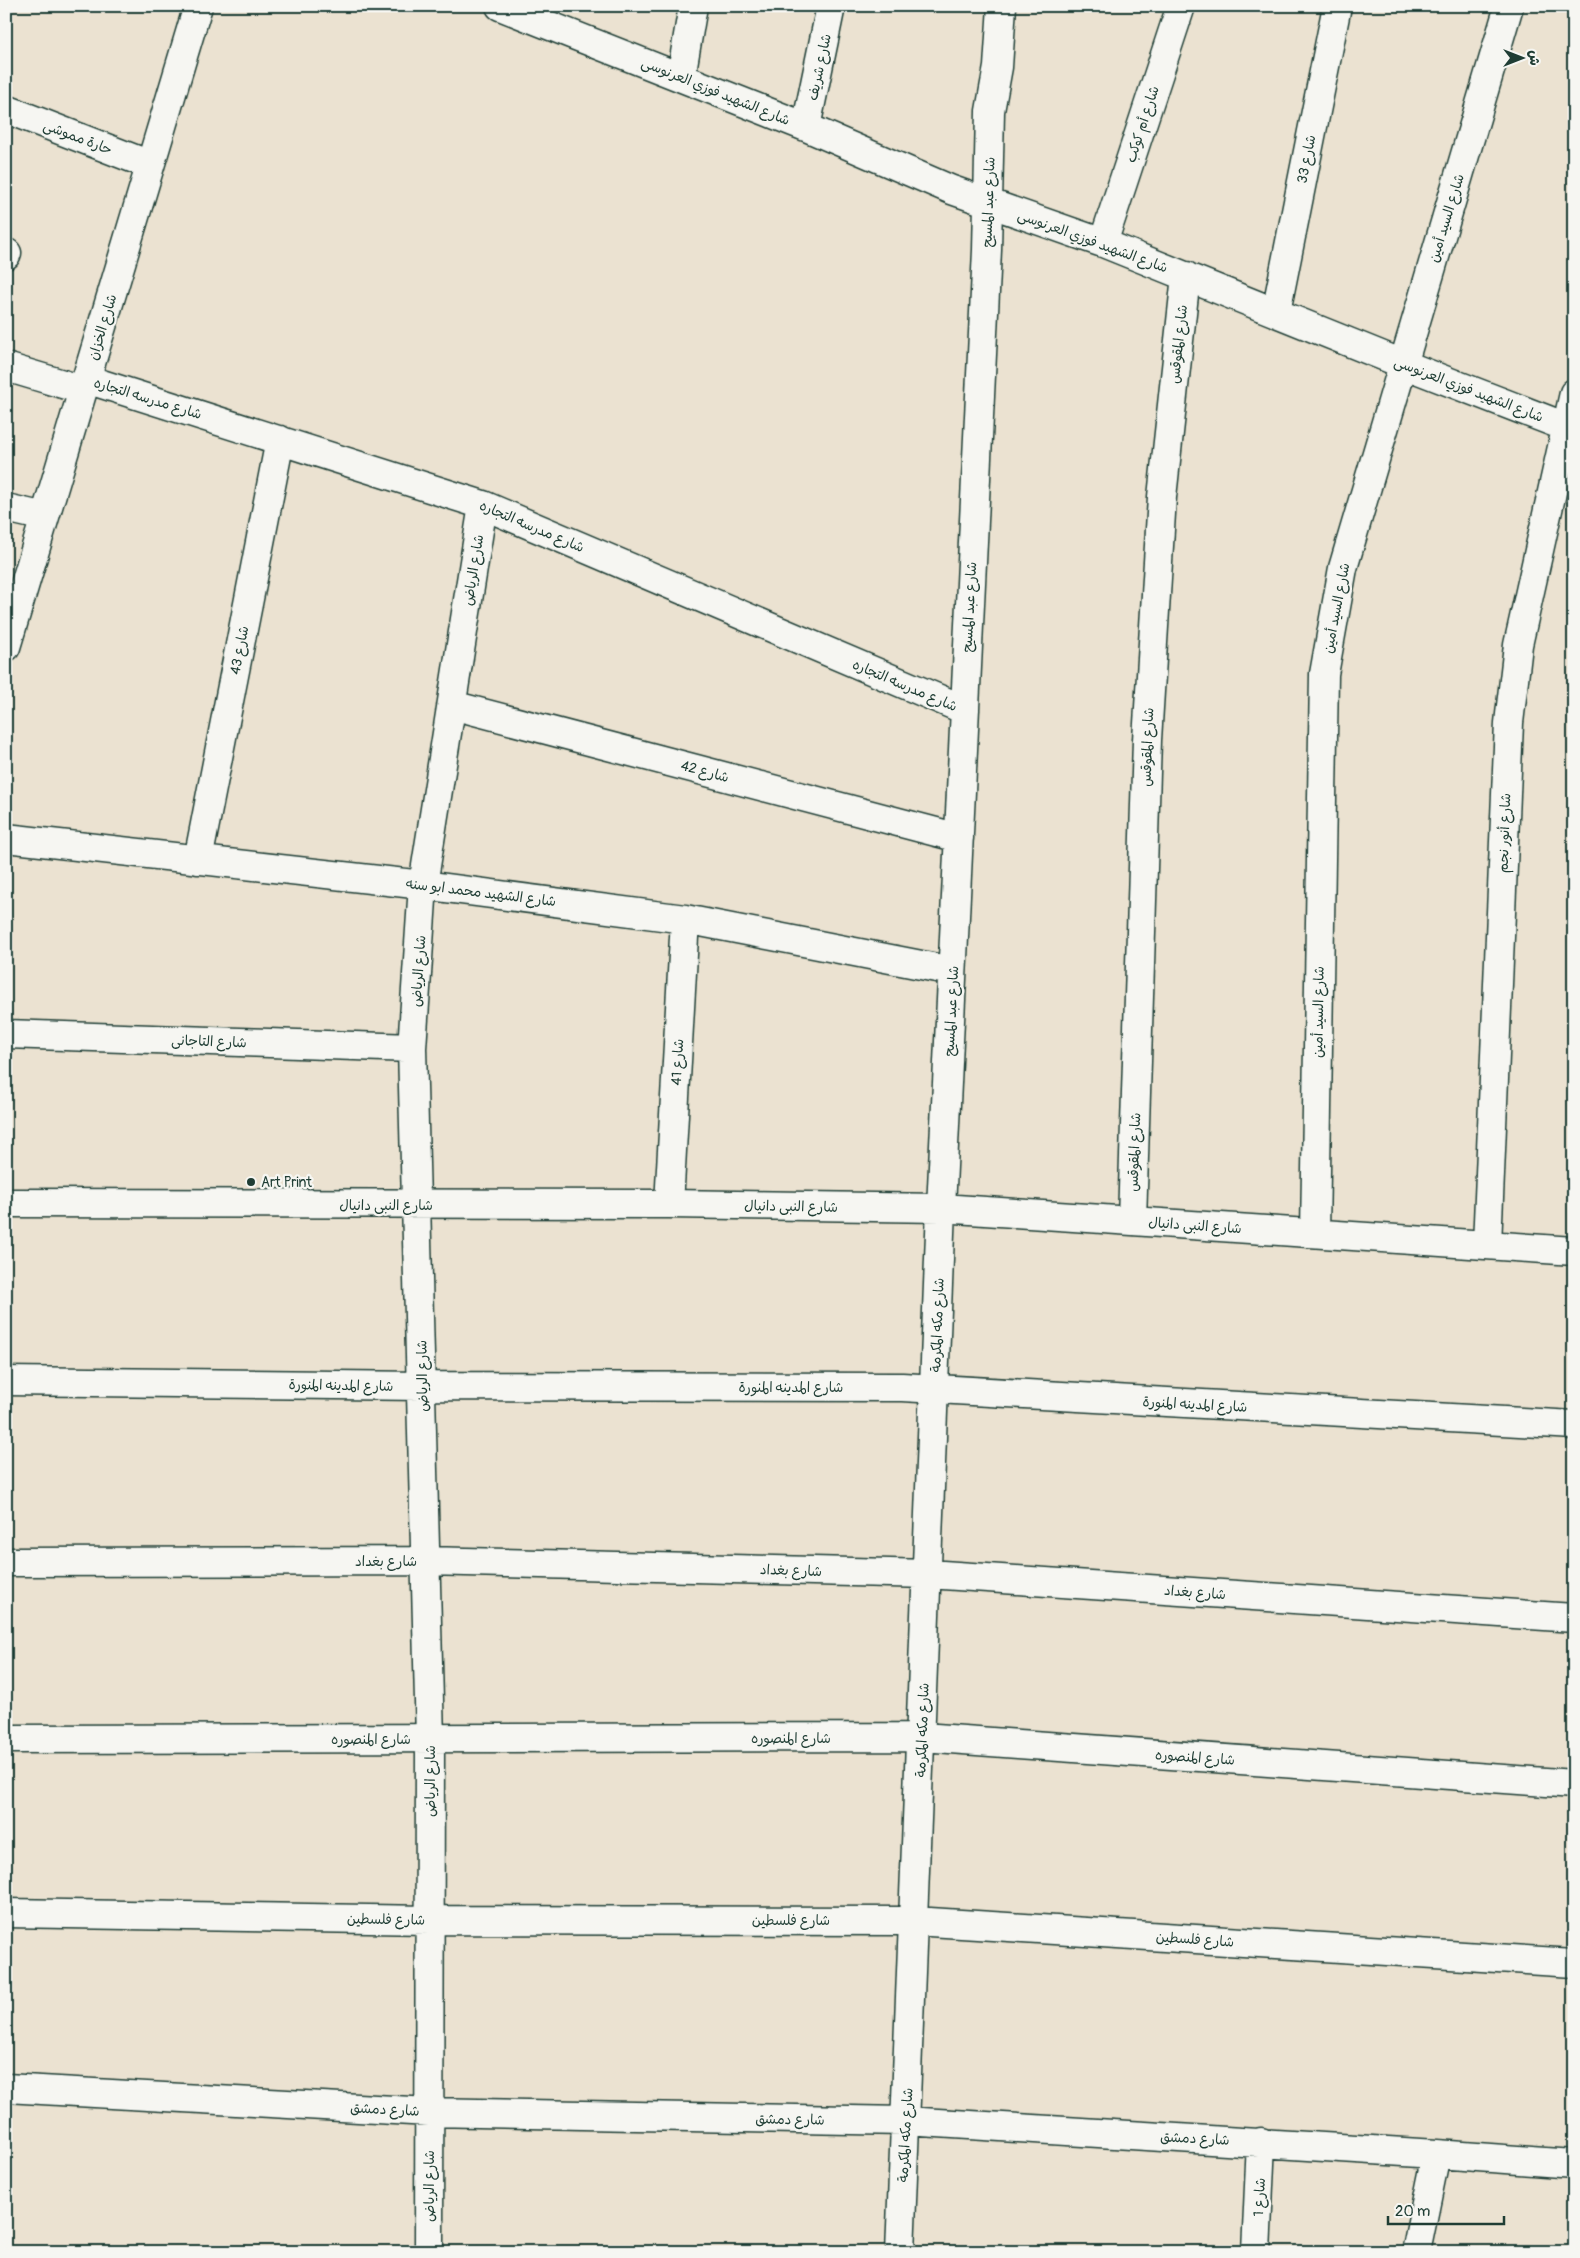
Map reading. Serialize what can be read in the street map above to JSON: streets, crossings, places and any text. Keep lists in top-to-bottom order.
{
  "streets": {
    "street": [
      "شارع شريف",
      "شارع الشهيد فوزي العرنوسى",
      "شارع أم كوكب",
      "حارة مموشى",
      "شارع 33",
      "شارع عبد المسيح",
      "شارع السيد أمين",
      "شارع الخزان",
      "شارع المقوقس",
      "شارع مدرسه التجاره",
      "شارع الرياض",
      "شارع 43",
      "شارع 42",
      "شارع أنور نجم",
      "شارع الشهيد محمد ابو سنه",
      "شارع التاجانى",
      "شارع 41",
      "شارع النبى دانيال",
      "شارع مكه المكرمة",
      "شارع المدينه المنورة",
      "شارع بغداد",
      "شارع المنصوره",
      "شارع فلسطين",
      "شارع دمشق",
      "شارع 1"
    ]
  },
  "crossings": [
    ["شارع شريف", "شارع الشهيد فوزي العرنوسى"],
    ["شارع الشهيد فوزي العرنوسى", "شارع أم كوكب"],
    ["شارع الشهيد فوزي العرنوسى", "شارع 33"],
    ["شارع الشهيد فوزي العرنوسى", "شارع عبد المسيح"],
    ["شارع الشهيد فوزي العرنوسى", "شارع السيد أمين"],
    ["شارع الشهيد فوزي العرنوسى", "شارع المقوقس"],
    ["شارع الشهيد فوزي العرنوسى", "شارع أنور نجم"],
    ["حارة مموشى", "شارع الخزان"],
    ["شارع عبد المسيح", "شارع مدرسه التجاره"],
    ["شارع عبد المسيح", "شارع 42"],
    ["شارع عبد المسيح", "شارع الشهيد محمد ابو سنه"],
    ["شارع عبد المسيح", "شارع النبى دانيال"],
    ["شارع عبد المسيح", "شارع مكه المكرمة"],
    ["شارع السيد أمين", "شارع النبى دانيال"],
    ["شارع الخزان", "شارع مدرسه التجاره"],
    ["شارع المقوقس", "شارع النبى دانيال"],
    ["شارع مدرسه التجاره", "شارع الرياض"],
    ["شارع مدرسه التجاره", "شارع 43"],
    ["شارع الرياض", "شارع 42"],
    ["شارع الرياض", "شارع الشهيد محمد ابو سنه"],
    ["شارع الرياض", "شارع التاجانى"],
    ["شارع الرياض", "شارع النبى دانيال"],
    ["شارع الرياض", "شارع المدينه المنورة"],
    ["شارع الرياض", "شارع بغداد"],
    ["شارع الرياض", "شارع المنصوره"],
    ["شارع الرياض", "شارع فلسطين"],
    ["شارع الرياض", "شارع دمشق"],
    ["شارع 43", "شارع الشهيد محمد ابو سنه"],
    ["شارع أنور نجم", "شارع النبى دانيال"],
    ["شارع الشهيد محمد ابو سنه", "شارع 41"],
    ["شارع 41", "شارع النبى دانيال"],
    ["شارع النبى دانيال", "شارع مكه المكرمة"],
    ["شارع مكه المكرمة", "شارع المدينه المنورة"],
    ["شارع مكه المكرمة", "شارع بغداد"],
    ["شارع مكه المكرمة", "شارع المنصوره"],
    ["شارع مكه المكرمة", "شارع فلسطين"],
    ["شارع مكه المكرمة", "شارع دمشق"],
    ["شارع دمشق", "شارع 1"]
  ],
  "places": ["Art Print"],
  "scale_bar": "20 m",
  "north": "right"
}
